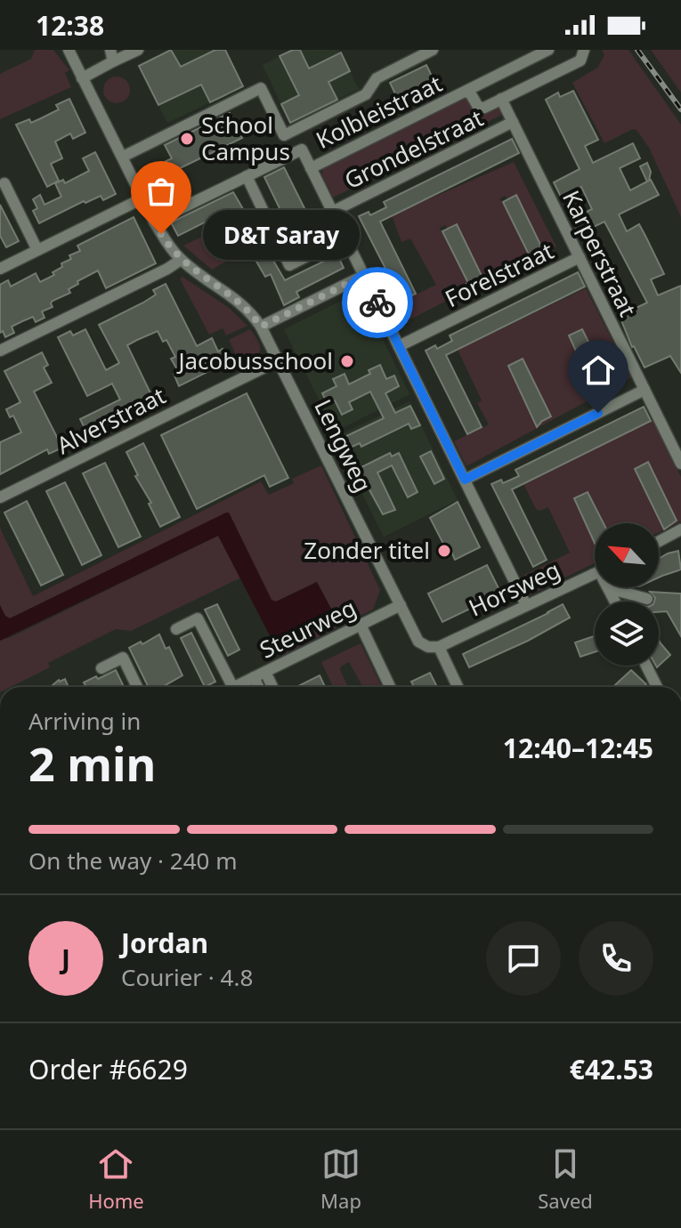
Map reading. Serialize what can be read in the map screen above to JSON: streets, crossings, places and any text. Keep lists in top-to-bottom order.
{
  "streets": {
    "street": [
      "Kolbleistraat",
      "Grondelstraat",
      "Karperstraat",
      "Forelstraat",
      "Alverstraat",
      "Lengweg",
      "Horsweg",
      "Steurweg"
    ]
  },
  "crossings": [
    ["Kolbleistraat", "Karperstraat"],
    ["Kolbleistraat", "Lengweg"],
    ["Grondelstraat", "Karperstraat"],
    ["Karperstraat", "Forelstraat"],
    ["Alverstraat", "Lengweg"],
    ["Lengweg", "Horsweg"],
    ["Lengweg", "Steurweg"]
  ],
  "places": [
    "School Campus",
    "D&T Saray",
    "Jacobusschool",
    "Zonder titel"
  ],
  "north": "top left",
  "page": {
    "status": "12:38",
    "bubble": "D&T Saray",
    "heading": ["2 min", "Arriving in", "12:40–12:45"],
    "panel": [
      "Jordan",
      "Courier · 4.8",
      "Order #6629",
      "€42.53"
    ],
    "bar": "On the way · 240 m",
    "round": "J",
    "tabs": ["Home", "Map", "Saved"]
  }
}
